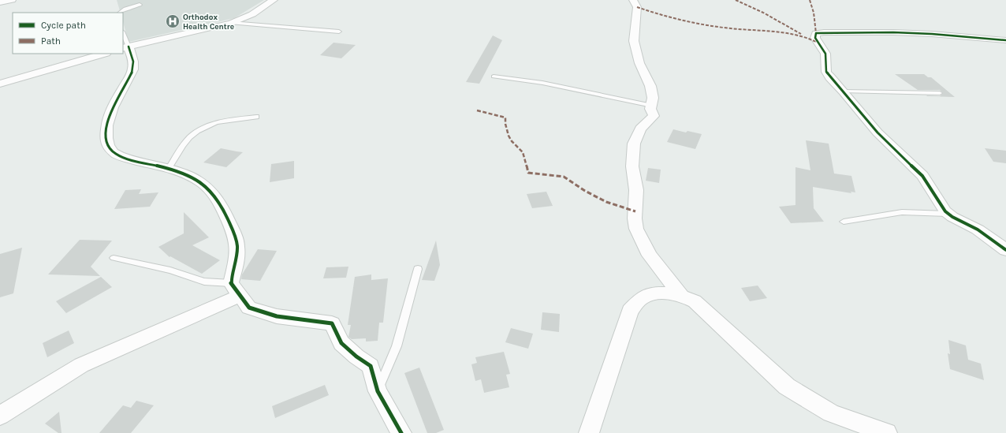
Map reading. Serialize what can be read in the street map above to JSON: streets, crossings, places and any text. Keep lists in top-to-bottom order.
{
  "places": {
    "hospital": ["Orthodox Health Centre"]
  },
  "legend": ["Cycle path", "Path"]
}
